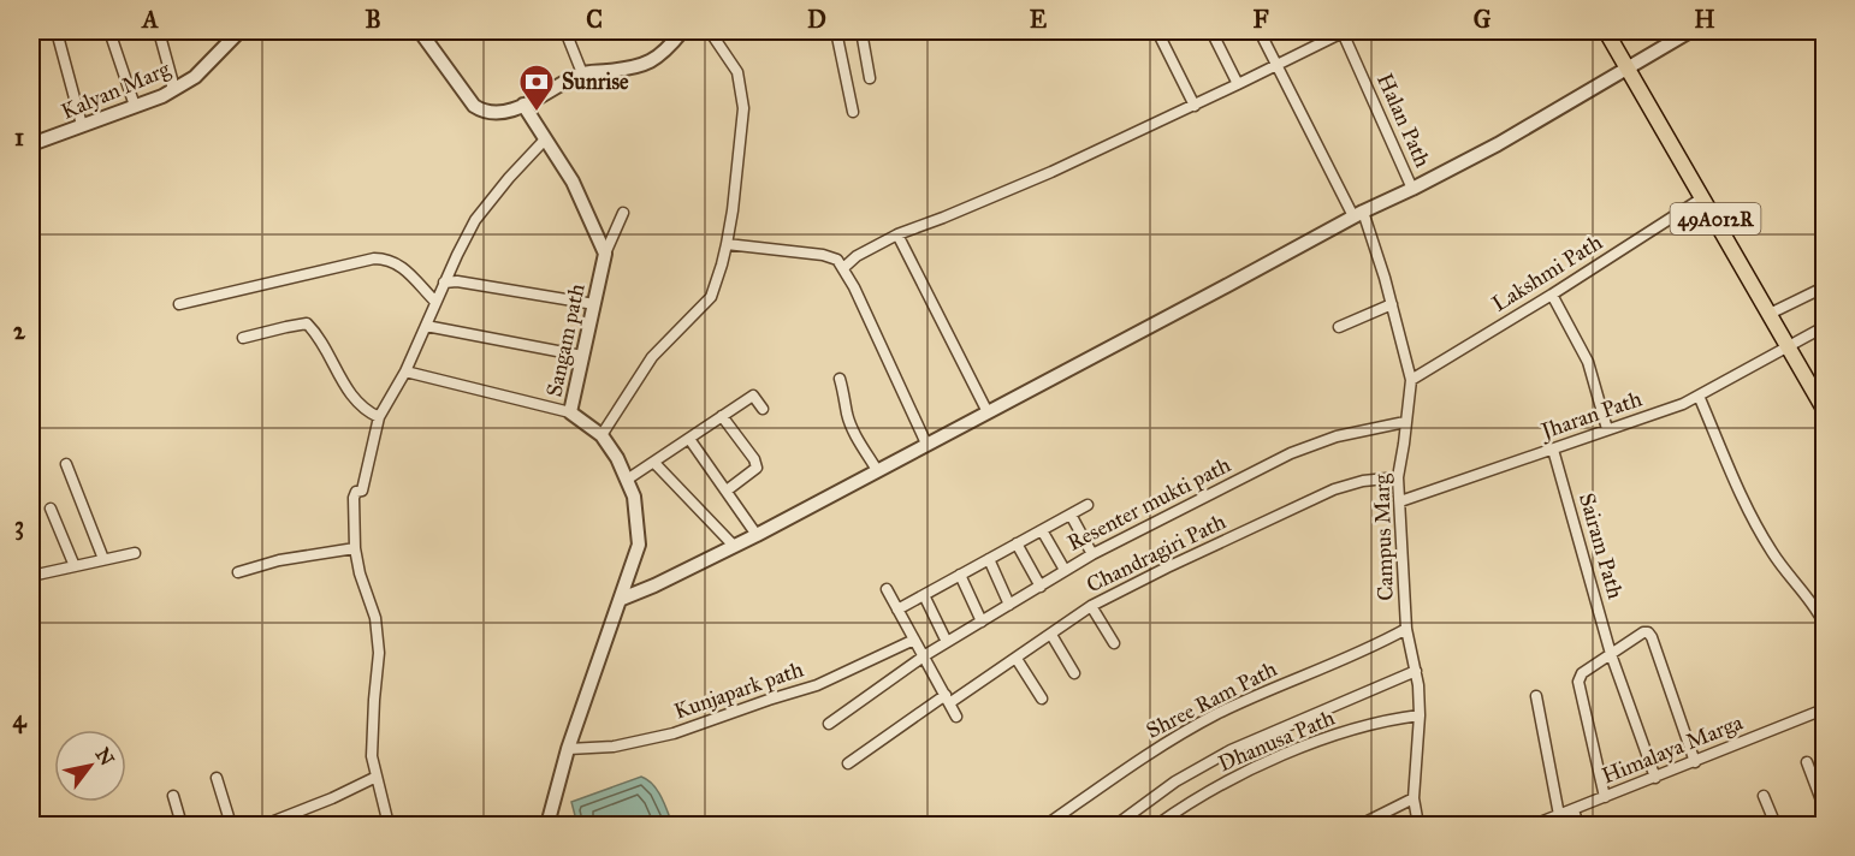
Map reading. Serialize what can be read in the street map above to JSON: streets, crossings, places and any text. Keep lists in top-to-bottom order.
{
  "streets": {
    "main road": ["49A012R"],
    "street": [
      "Kalyan Marg",
      "Halan Path",
      "Lakshmi Path",
      "Sangam path",
      "Jharan Path",
      "Resenter mukti path",
      "Campus Marg",
      "Sairam Path",
      "Chandragiri Path",
      "Kunjapark path",
      "Shree Ram Path",
      "Dhanusa Path",
      "Himalaya Marga"
    ]
  },
  "crossings": [
    ["49A012R", "Lakshmi Path"],
    ["49A012R", "Jharan Path"],
    ["Lakshmi Path", "Campus Marg"],
    ["Sangam path", "Kunjapark path"],
    ["Jharan Path", "Campus Marg"],
    ["Jharan Path", "Sairam Path"],
    ["Resenter mukti path", "Campus Marg"],
    ["Campus Marg", "Chandragiri Path"],
    ["Campus Marg", "Shree Ram Path"],
    ["Campus Marg", "Dhanusa Path"],
    ["Sairam Path", "Himalaya Marga"]
  ],
  "places": {
    "bank": ["Sunrise"]
  },
  "north": "top right",
  "grid": {
    "columns": [
      "A",
      "B",
      "C",
      "D",
      "E",
      "F",
      "G",
      "H"
    ],
    "rows": [
      "1",
      "2",
      "3",
      "4"
    ]
  }
}
